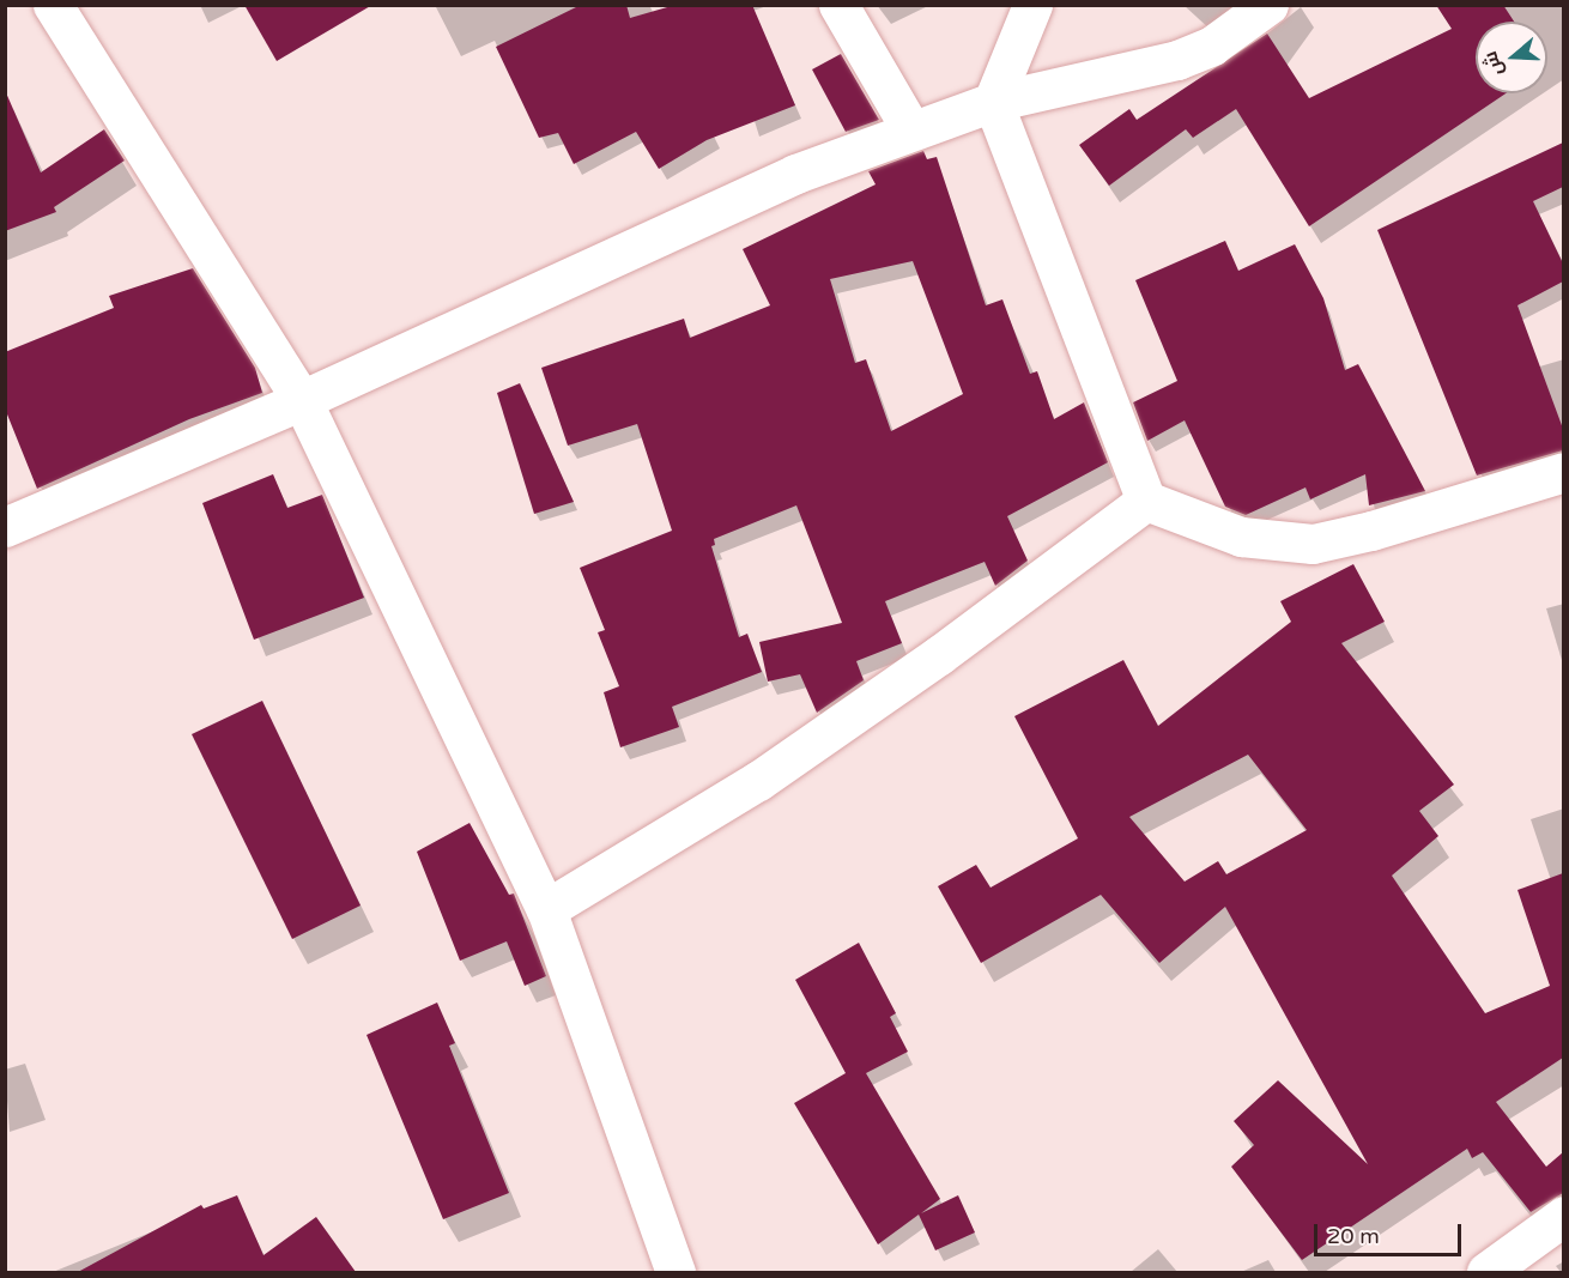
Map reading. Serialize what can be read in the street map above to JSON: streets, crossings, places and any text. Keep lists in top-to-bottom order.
{
  "scale_bar": "20 m",
  "north": "left"
}
